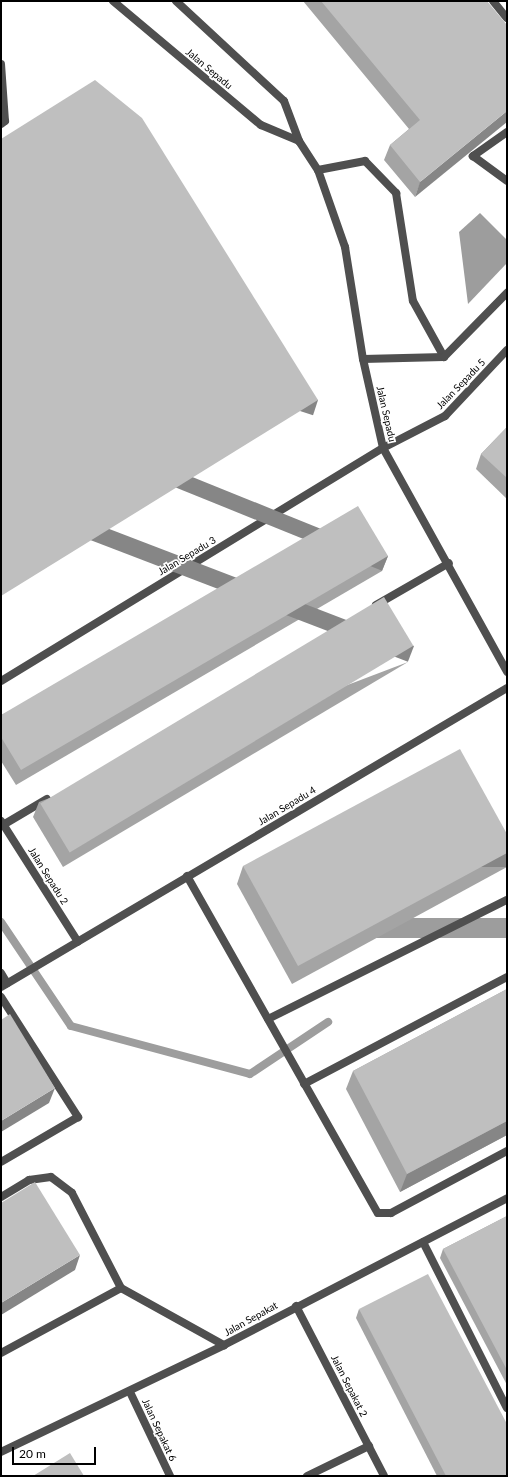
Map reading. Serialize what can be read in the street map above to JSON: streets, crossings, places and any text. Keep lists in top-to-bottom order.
{
  "streets": {
    "street": [
      "Jalan Sepadu",
      "Jalan Sepadu 5",
      "Jalan Sepadu 3",
      "Jalan Sepadu 4",
      "Jalan Sepadu 2",
      "Jalan Sepakat",
      "Jalan Sepakat 2",
      "Jalan Sepakat 6"
    ]
  },
  "crossings": [
    ["Jalan Sepadu", "Jalan Sepadu 5"],
    ["Jalan Sepadu", "Jalan Sepadu 3"],
    ["Jalan Sepadu 5", "Jalan Sepadu 3"],
    ["Jalan Sepadu 4", "Jalan Sepadu 2"],
    ["Jalan Sepakat", "Jalan Sepakat 2"],
    ["Jalan Sepakat", "Jalan Sepakat 6"]
  ],
  "scale_bar": "20 m"
}
